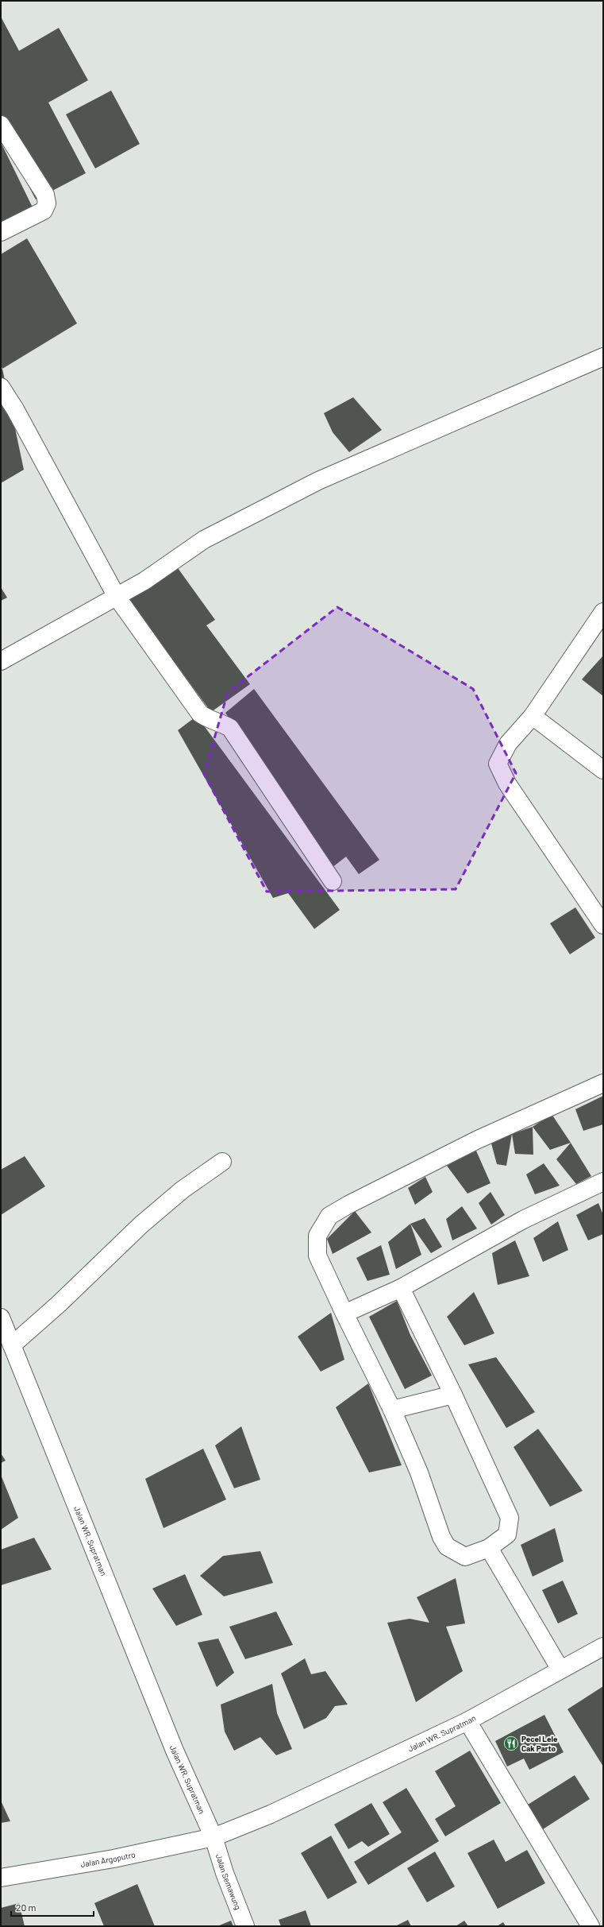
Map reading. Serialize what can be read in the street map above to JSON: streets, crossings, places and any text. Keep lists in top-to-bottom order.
{
  "streets": {
    "street": ["Jalan WR. Supratman", "Jalan Argoputro", "Jalan Semawung"]
  },
  "crossings": [
    ["Jalan WR. Supratman", "Jalan Argoputro"],
    ["Jalan WR. Supratman", "Jalan Semawung"],
    ["Jalan Argoputro", "Jalan Semawung"]
  ],
  "places": {
    "restaurant": ["Pecel Lele Cak Parto"]
  },
  "scale_bar": "20 m"
}
